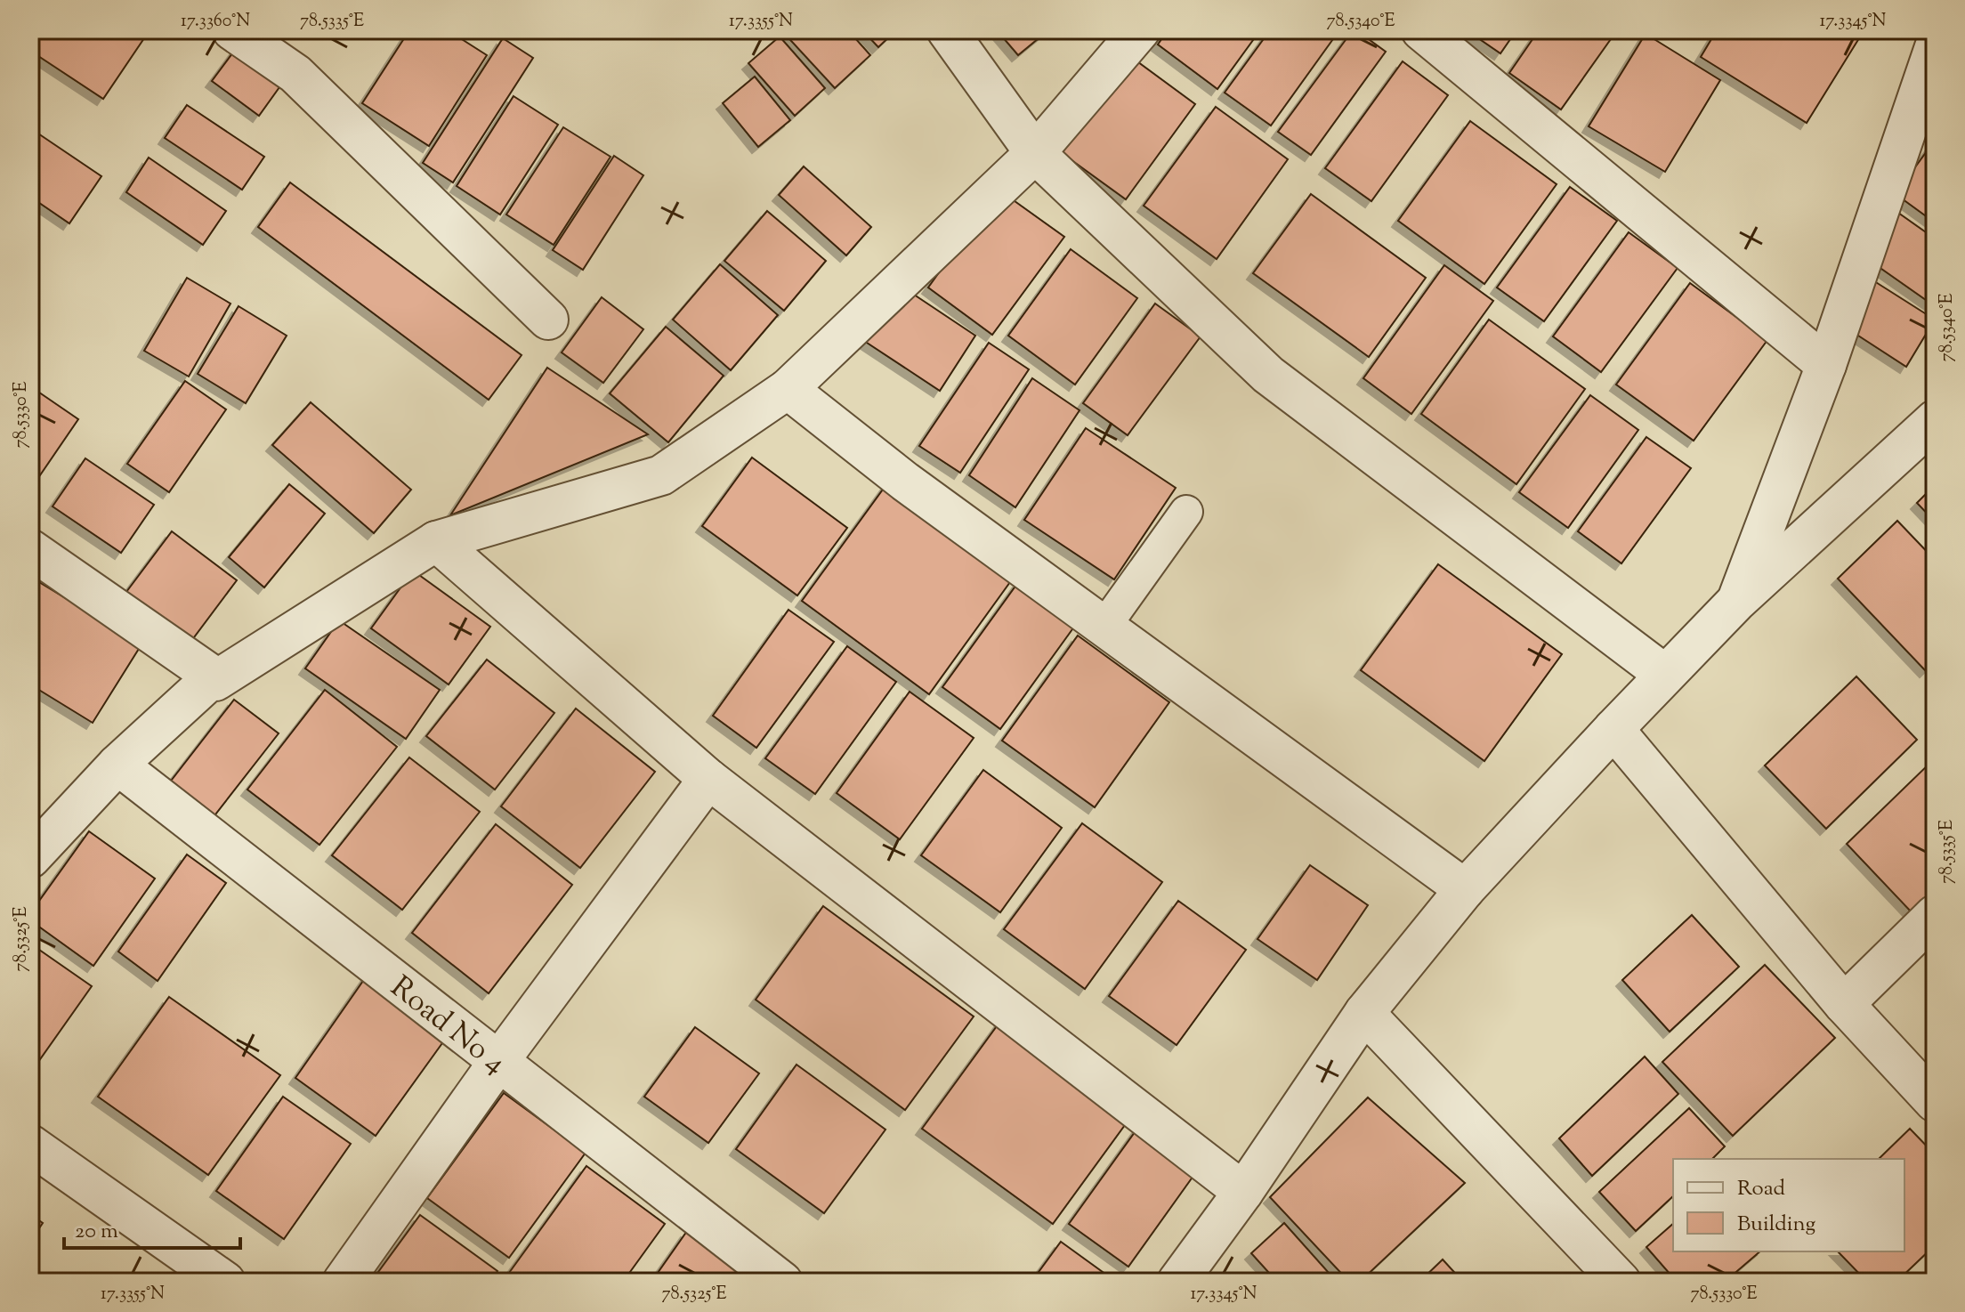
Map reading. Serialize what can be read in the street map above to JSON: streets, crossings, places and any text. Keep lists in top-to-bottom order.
{
  "streets": {
    "street": ["Road No 4"]
  },
  "legend": ["Road", "Building"],
  "scale_bar": "20 m",
  "coordinates": [
    "17.3360°N",
    "78.5335°E",
    "17.3355°N",
    "78.5340°E",
    "17.3345°N",
    "78.5330°E",
    "78.5325°E"
  ]
}
